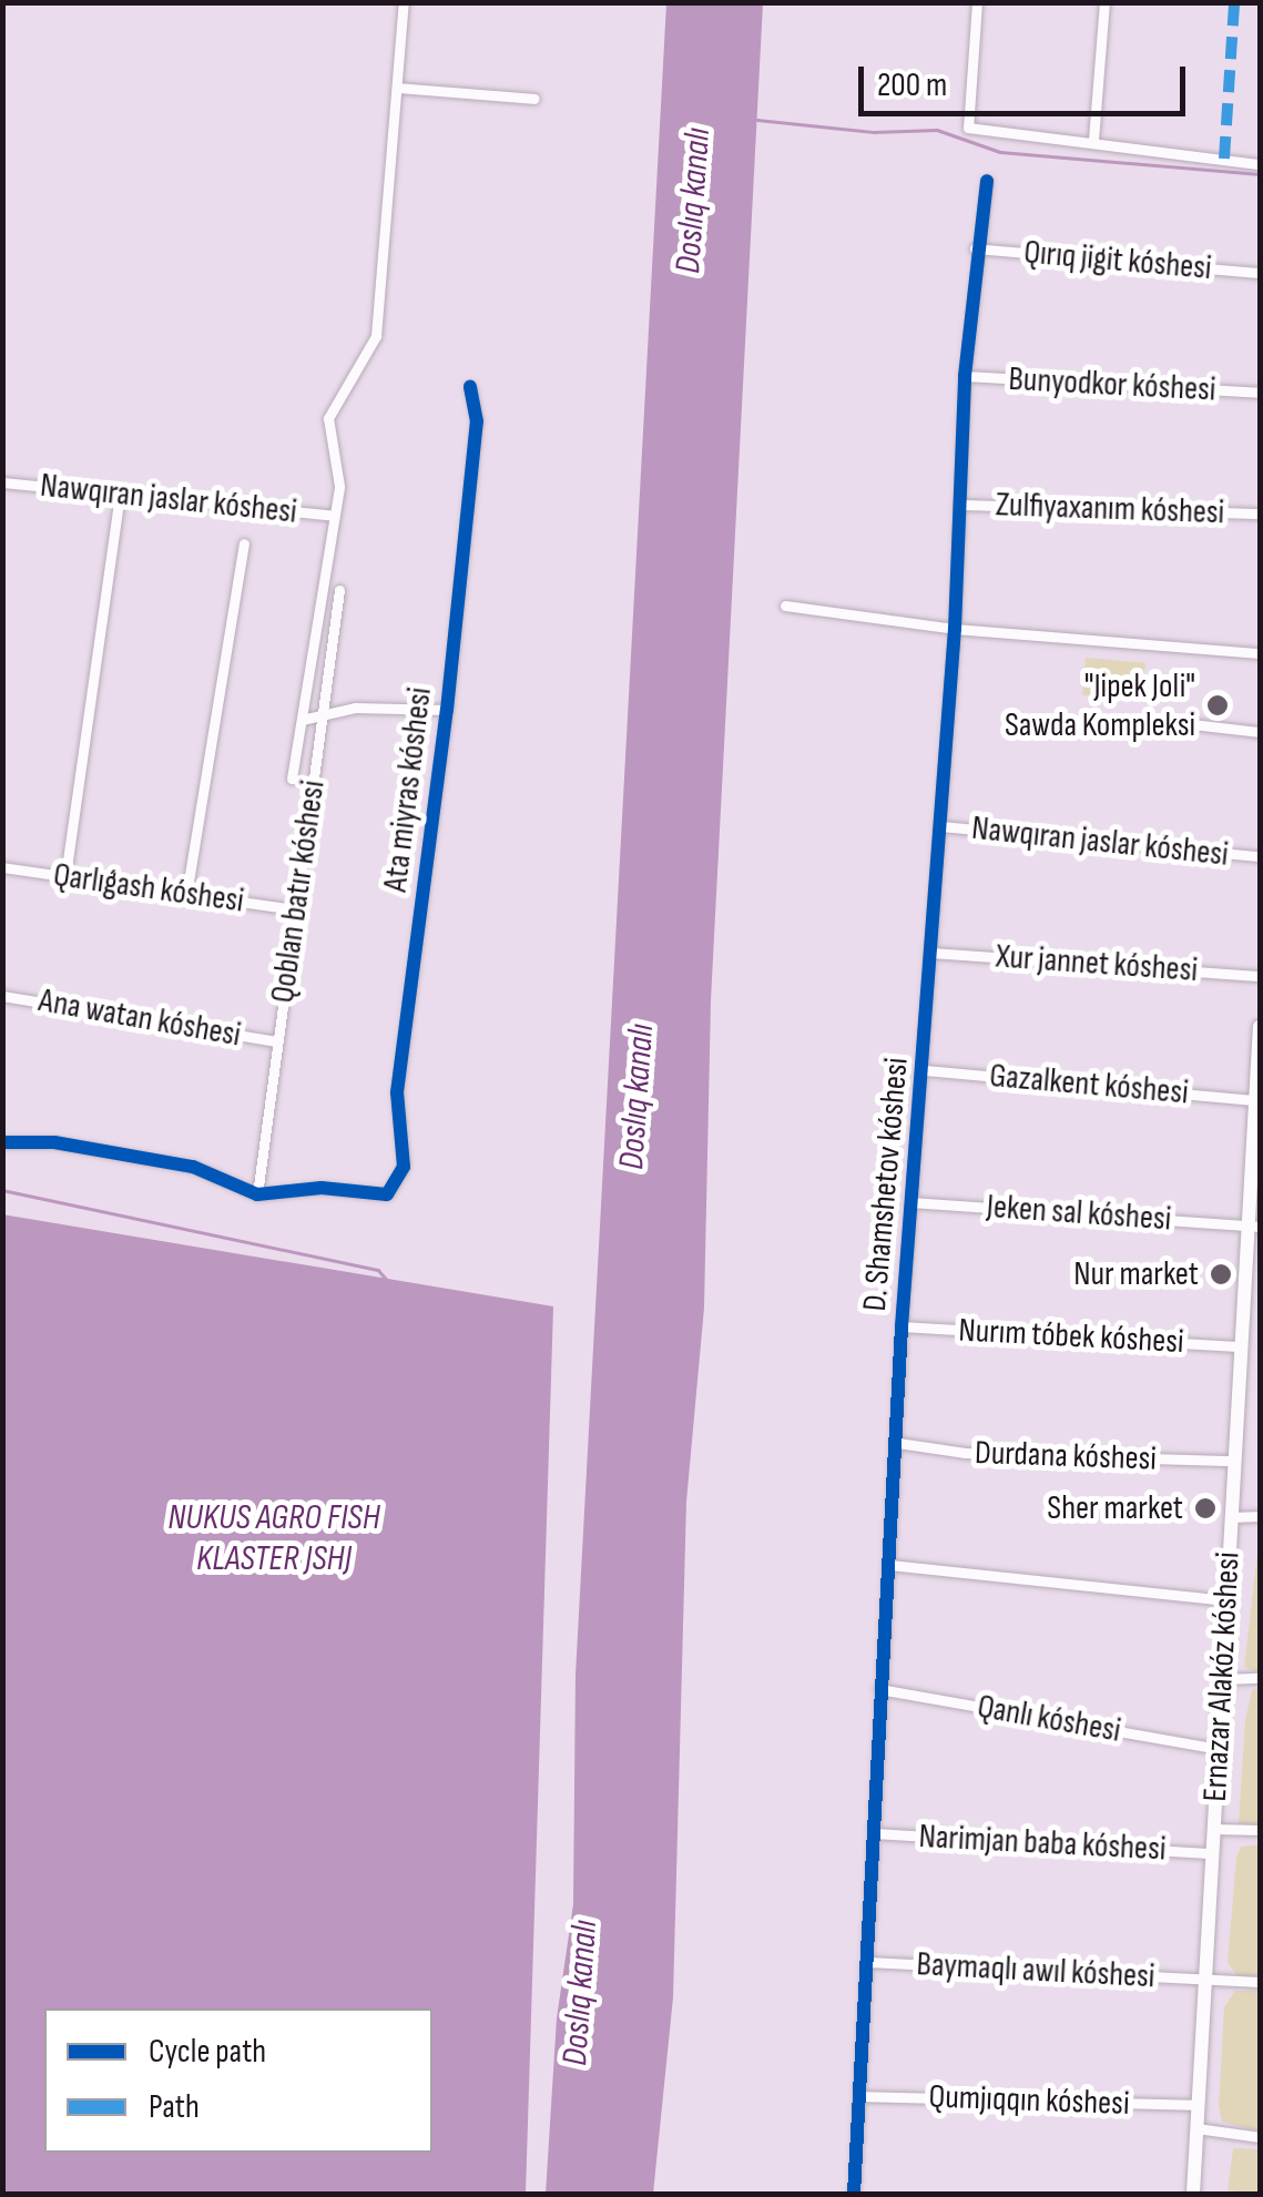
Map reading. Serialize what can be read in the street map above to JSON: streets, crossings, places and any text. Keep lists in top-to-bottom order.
{
  "streets": {
    "main road": ["Ernazar Alakóz kóshesi"],
    "street": [
      "Qırıq jigit kóshesi",
      "Bunyodkor kóshesi",
      "Nawqıran jaslar kóshesi",
      "Zulfiyaxanım kóshesi",
      "Ata miyras kóshesi",
      "Qarlıǵash kóshesi",
      "Qoblan batır kóshesi",
      "Xur jannet kóshesi",
      "Ana watan kóshesi",
      "Gazalkent kóshesi",
      "D. Shamshetov kóshesi",
      "Jeken sal kóshesi",
      "Nurım tóbek kóshesi",
      "Durdana kóshesi",
      "Qanlı kóshesi",
      "Narimjan baba kóshesi",
      "Baymaqlı awıl kóshesi",
      "Qumjıqqın kóshesi"
    ]
  },
  "crossings": [
    ["Qırıq jigit kóshesi", "D. Shamshetov kóshesi"],
    ["Bunyodkor kóshesi", "D. Shamshetov kóshesi"],
    ["Nawqıran jaslar kóshesi", "Qoblan batır kóshesi"],
    ["Nawqıran jaslar kóshesi", "D. Shamshetov kóshesi"],
    ["Zulfiyaxanım kóshesi", "D. Shamshetov kóshesi"],
    ["Ata miyras kóshesi", "Qoblan batır kóshesi"],
    ["Qarlıǵash kóshesi", "Qoblan batır kóshesi"],
    ["Qoblan batır kóshesi", "Ana watan kóshesi"],
    ["Xur jannet kóshesi", "D. Shamshetov kóshesi"],
    ["Gazalkent kóshesi", "D. Shamshetov kóshesi"],
    ["Gazalkent kóshesi", "Ernazar Alakóz kóshesi"],
    ["D. Shamshetov kóshesi", "Jeken sal kóshesi"],
    ["D. Shamshetov kóshesi", "Nurım tóbek kóshesi"],
    ["D. Shamshetov kóshesi", "Durdana kóshesi"],
    ["D. Shamshetov kóshesi", "Qanlı kóshesi"],
    ["D. Shamshetov kóshesi", "Narimjan baba kóshesi"],
    ["D. Shamshetov kóshesi", "Baymaqlı awıl kóshesi"],
    ["D. Shamshetov kóshesi", "Qumjıqqın kóshesi"],
    ["Jeken sal kóshesi", "Ernazar Alakóz kóshesi"],
    ["Nurım tóbek kóshesi", "Ernazar Alakóz kóshesi"],
    ["Durdana kóshesi", "Ernazar Alakóz kóshesi"],
    ["Ernazar Alakóz kóshesi", "Qanlı kóshesi"],
    ["Ernazar Alakóz kóshesi", "Narimjan baba kóshesi"],
    ["Ernazar Alakóz kóshesi", "Baymaqlı awıl kóshesi"],
    ["Ernazar Alakóz kóshesi", "Qumjıqqın kóshesi"]
  ],
  "water": ["Doslıq kanalı", "NUKUS AGRO FISH KLASTER JSHJ"],
  "places": ["\"Jipek Joli\" Sawda Kompleksi", "Nur market", "Sher market"],
  "legend": ["Cycle path", "Path"],
  "scale_bar": "200 m"
}
